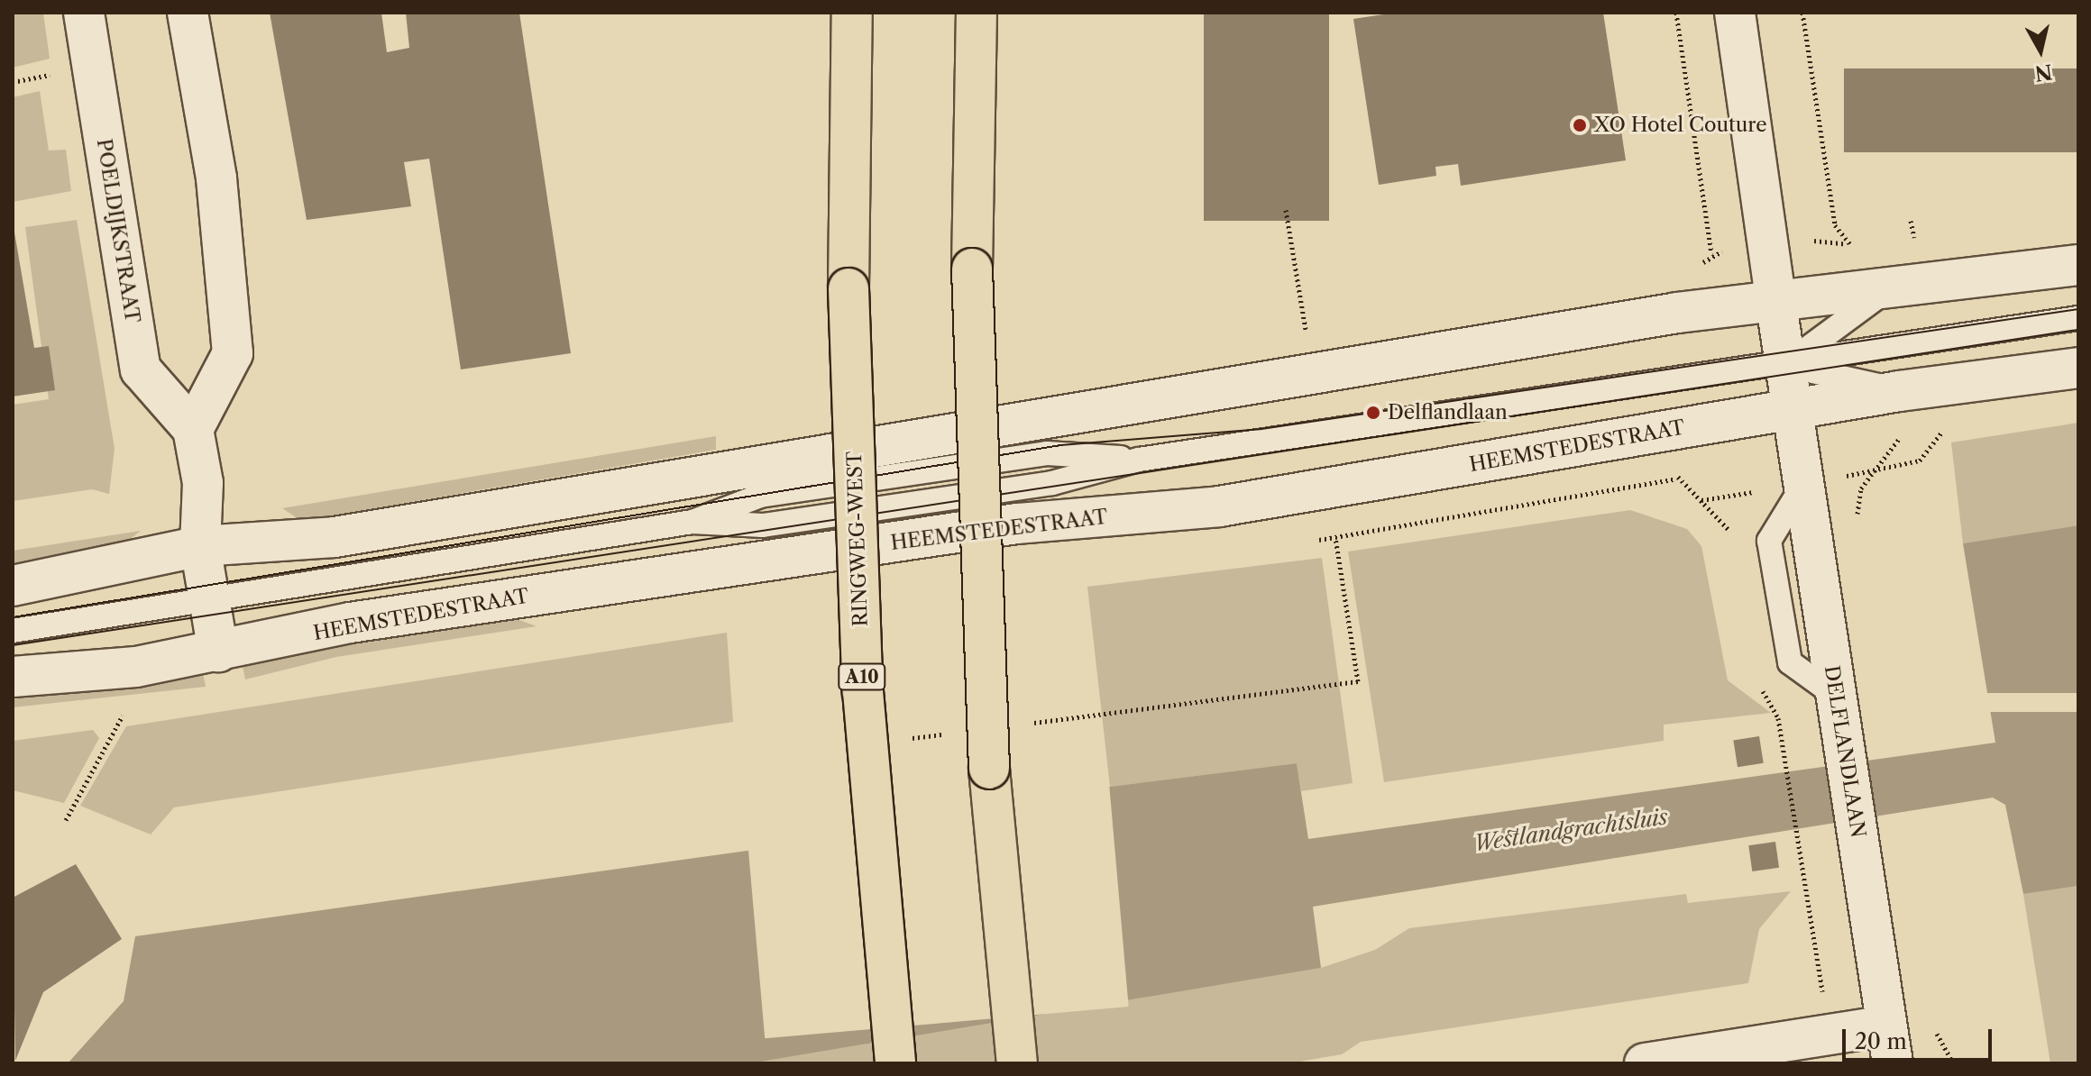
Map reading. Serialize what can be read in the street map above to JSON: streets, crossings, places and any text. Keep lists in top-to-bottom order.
{
  "streets": {
    "highway": ["RINGWEG-WEST", "A10"],
    "street": ["POELDIJKSTRAAT", "HEEMSTEDESTRAAT", "DELFLANDLAAN"]
  },
  "crossings": [
    ["HEEMSTEDESTRAAT", "DELFLANDLAAN"]
  ],
  "water": ["Westlandgrachtsluis"],
  "places": ["XO Hotel Couture", "Delflandlaan"],
  "scale_bar": "20 m",
  "north": "bottom"
}
